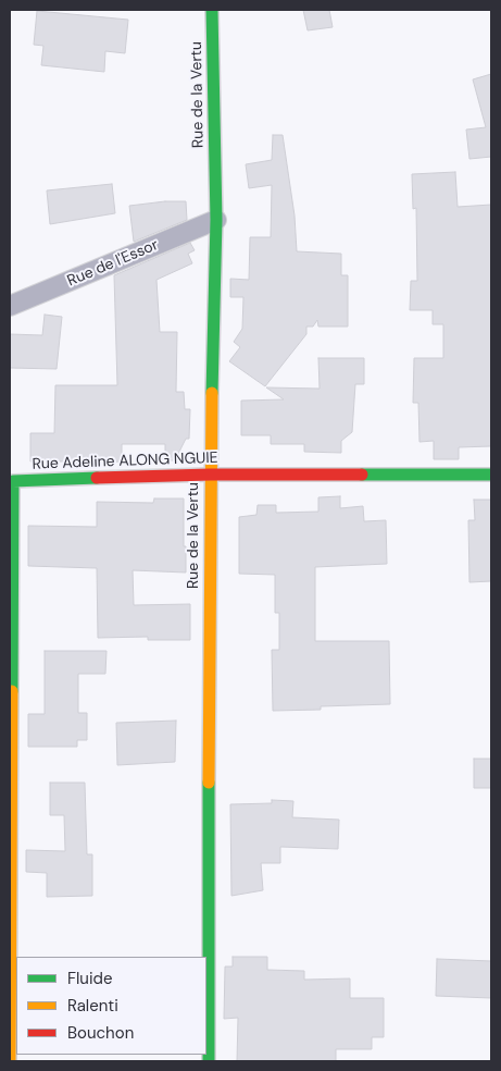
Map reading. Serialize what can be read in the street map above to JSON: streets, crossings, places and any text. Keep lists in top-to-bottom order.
{
  "streets": {
    "street": ["Rue de la Vertu", "Rue de l'Essor", "Rue Adeline ALONG NGUIE"]
  },
  "crossings": [
    ["Rue de la Vertu", "Rue de l'Essor"],
    ["Rue de la Vertu", "Rue Adeline ALONG NGUIE"]
  ],
  "legend": ["Fluide", "Ralenti", "Bouchon"]
}
